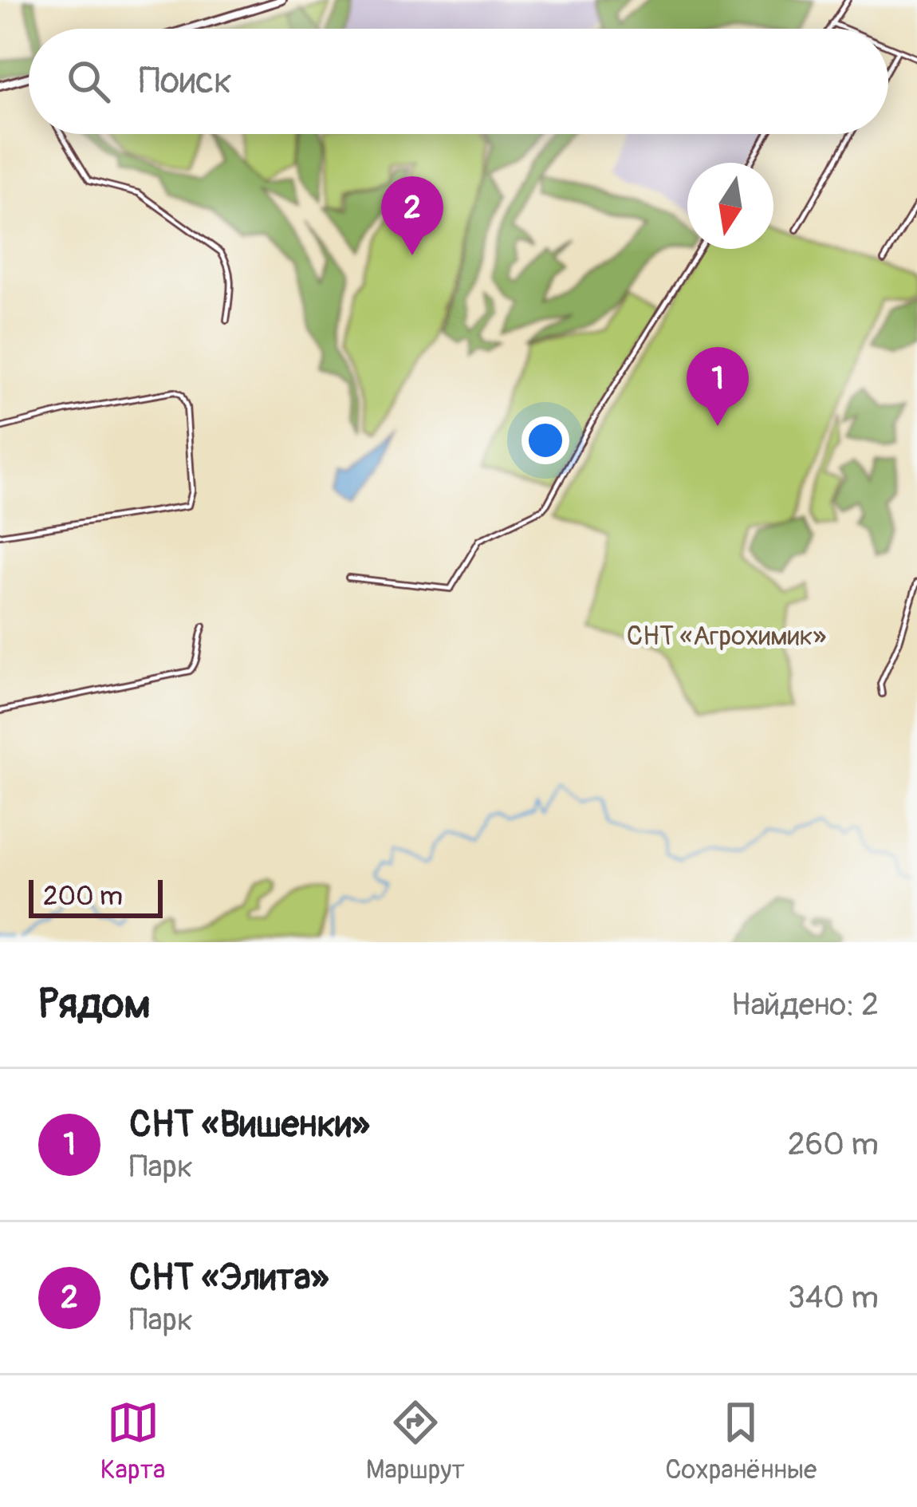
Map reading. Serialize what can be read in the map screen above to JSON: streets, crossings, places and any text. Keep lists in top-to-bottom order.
{
  "parks": ["СНТ «Агрохимик»"],
  "scale_bar": "200 m",
  "north": "bottom",
  "page": {
    "search": "Поиск",
    "pins": ["2", "1"],
    "scale": "200 m",
    "heading": ["Рядом", "Найдено: 2"],
    "list": [
      {
        "mark": "1",
        "name": "СНТ «Вишенки»",
        "note": "Парк",
        "value": "260 m"
      },
      {
        "mark": "2",
        "name": "СНТ «Элита»",
        "note": "Парк",
        "value": "340 m"
      }
    ],
    "nav": ["Карта", "Маршрут", "Сохранённые"]
  }
}
